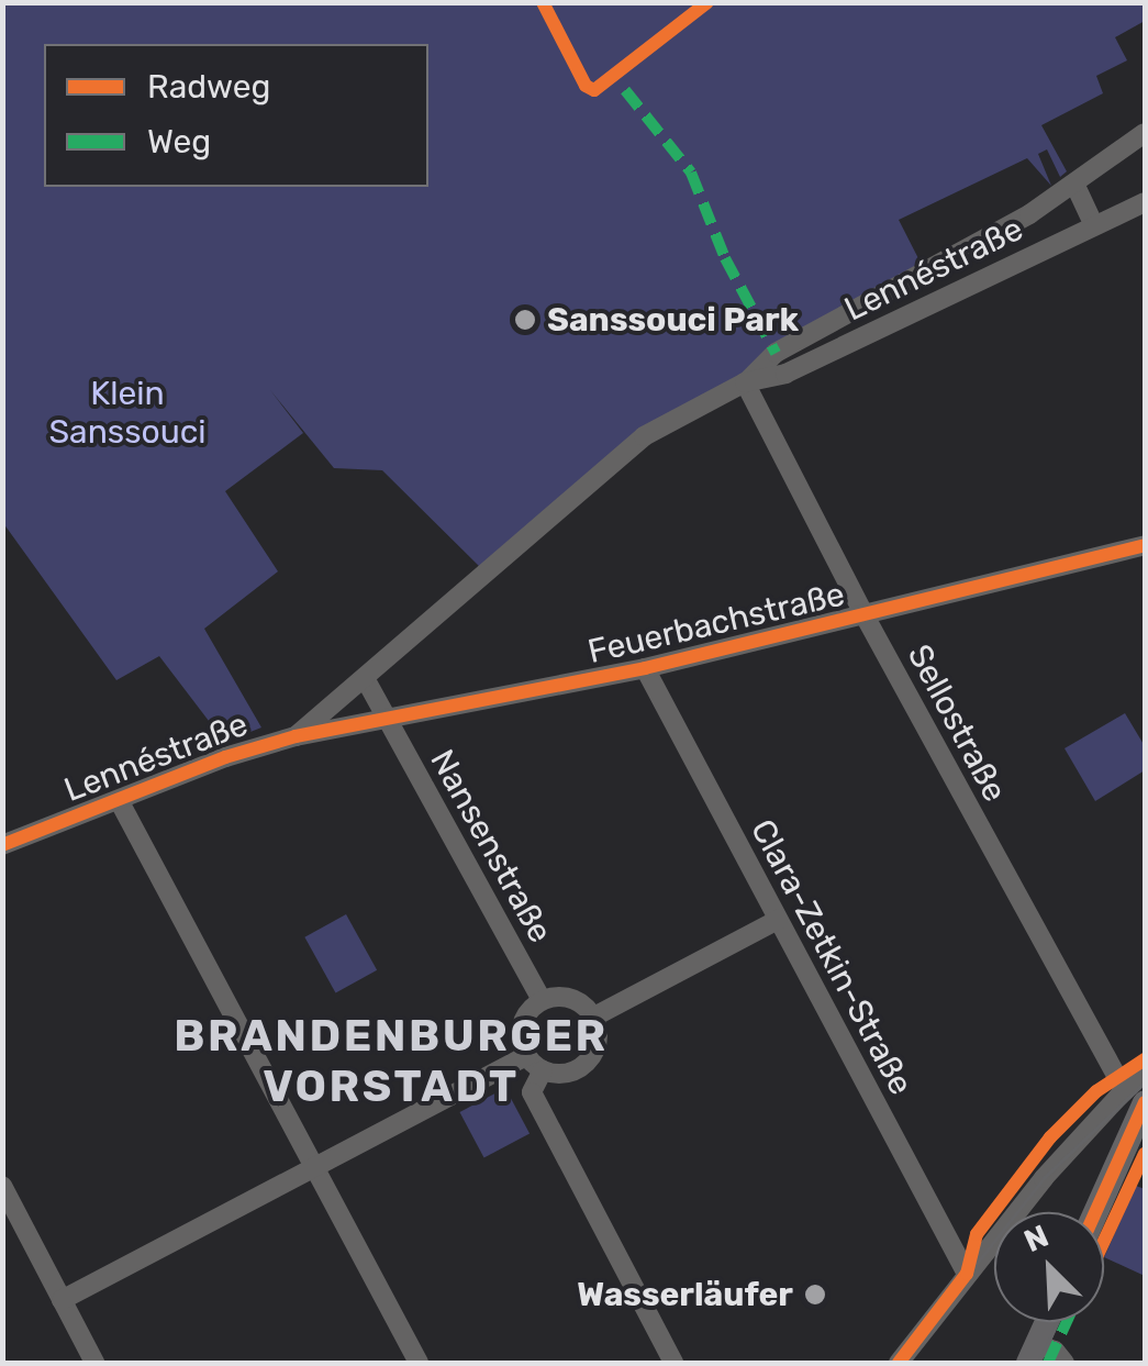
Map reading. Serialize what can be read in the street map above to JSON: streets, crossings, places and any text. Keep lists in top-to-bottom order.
{
  "streets": {
    "street": [
      "Lennéstraße",
      "Feuerbachstraße",
      "Sellostraße",
      "Nansenstraße",
      "Clara-Zetkin-Straße"
    ]
  },
  "crossings": [
    ["Lennéstraße", "Feuerbachstraße"],
    ["Lennéstraße", "Sellostraße"],
    ["Feuerbachstraße", "Sellostraße"],
    ["Feuerbachstraße", "Nansenstraße"],
    ["Feuerbachstraße", "Clara-Zetkin-Straße"]
  ],
  "districts": ["BRANDENBURGER VORSTADT"],
  "parks": ["Klein Sanssouci"],
  "places": ["Sanssouci Park", "Wasserläufer"],
  "legend": ["Radweg", "Weg"],
  "north": "top left"
}
